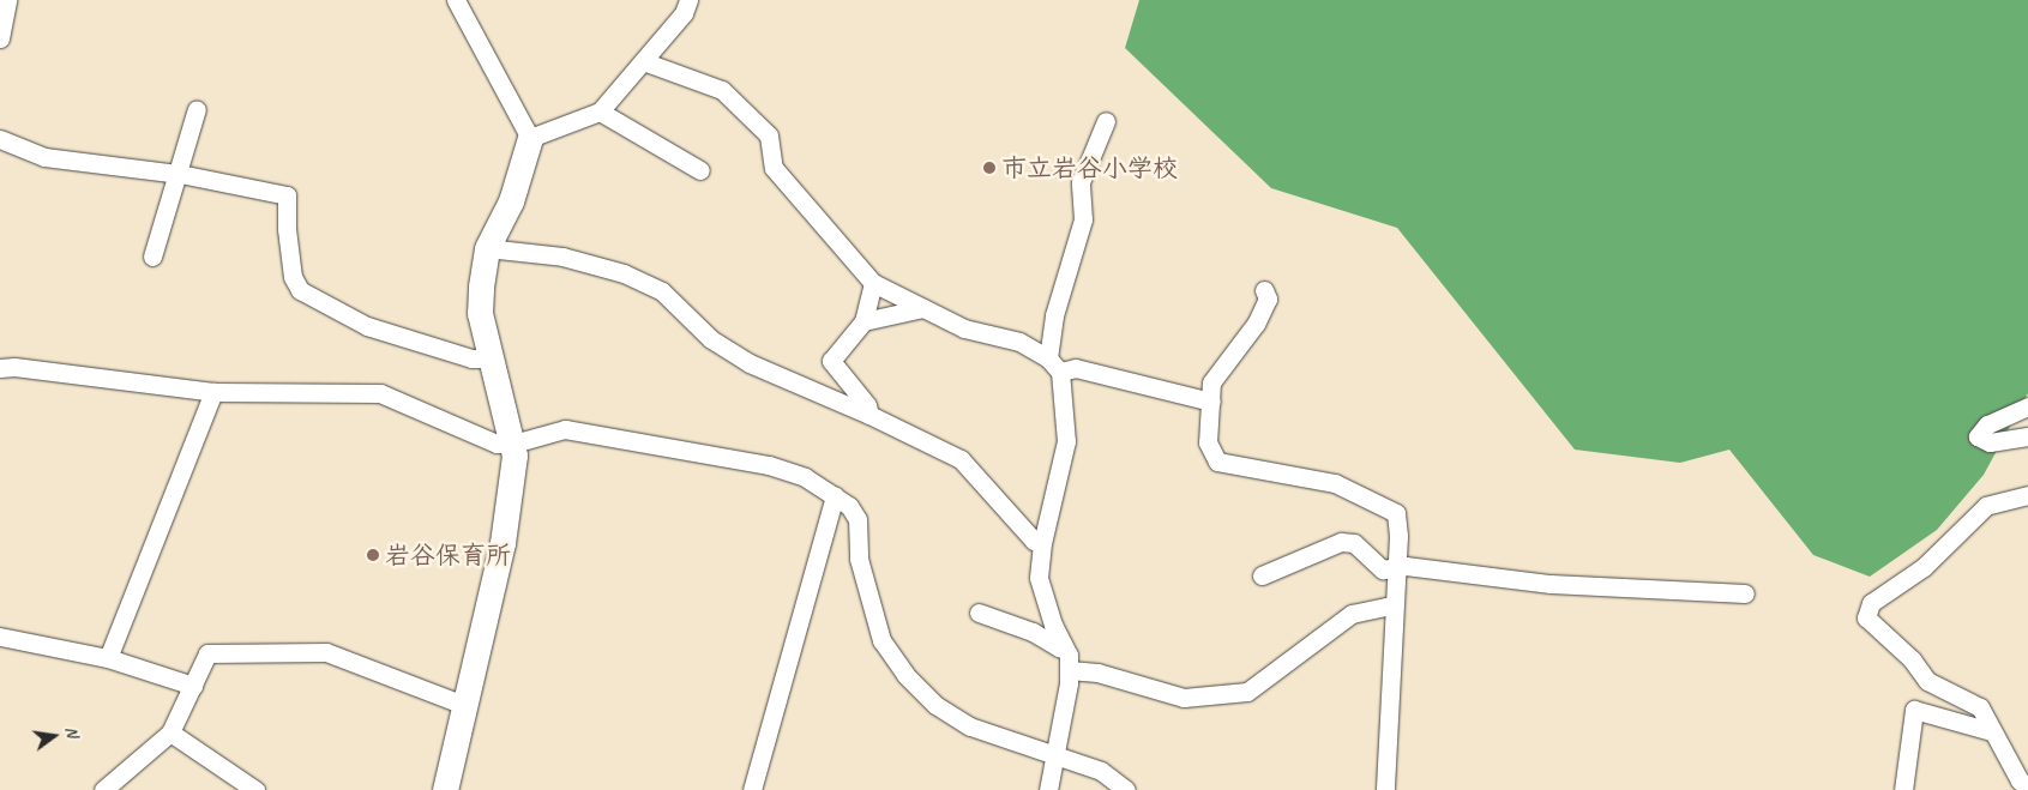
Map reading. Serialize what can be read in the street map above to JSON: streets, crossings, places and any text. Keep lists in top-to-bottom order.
{
  "places": ["市立岩谷小学校", "岩谷保育所"],
  "north": "right"
}
